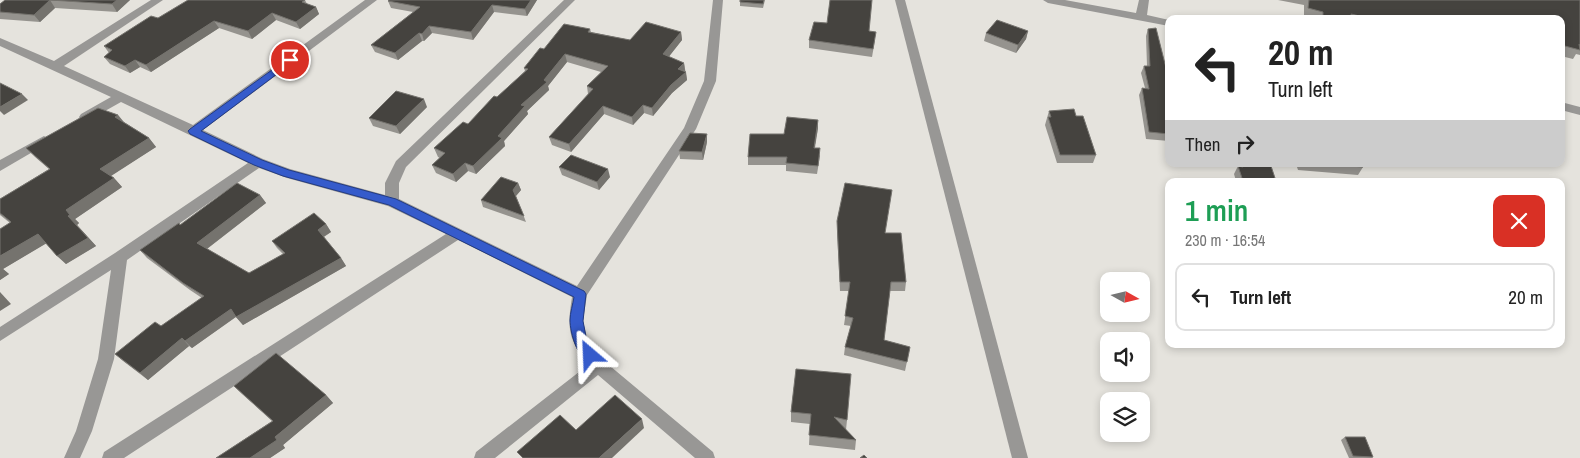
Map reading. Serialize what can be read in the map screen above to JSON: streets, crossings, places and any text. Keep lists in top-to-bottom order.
{
  "north": "right",
  "page": {
    "turn": ["20 m", "Turn left"],
    "then": "Then",
    "heading": ["1 min", "230 m · 16:54"],
    "list": [
      {
        "name": "Turn left",
        "value": "20 m"
      }
    ]
  }
}
